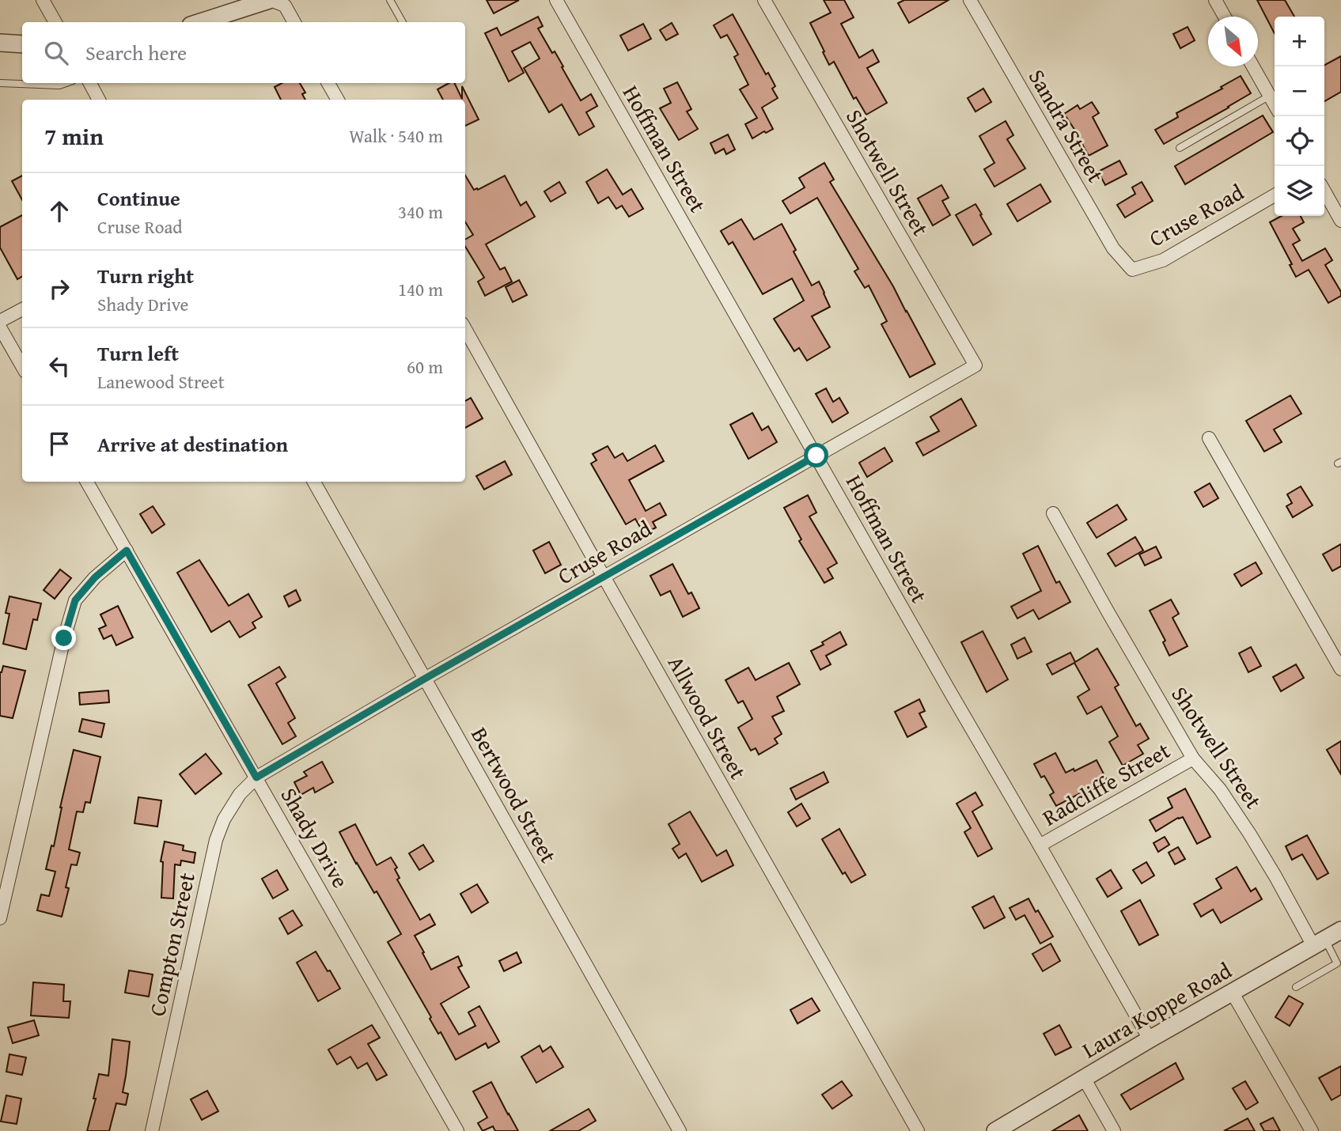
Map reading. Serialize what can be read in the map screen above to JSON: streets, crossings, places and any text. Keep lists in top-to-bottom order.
{
  "streets": {
    "street": [
      "Sandra Street",
      "Hoffman Street",
      "Shotwell Street",
      "Cruse Road",
      "Allwood Street",
      "Radcliffe Street",
      "Bertwood Street",
      "Shady Drive",
      "Compton Street",
      "Laura Koppe Road"
    ]
  },
  "crossings": [
    ["Sandra Street", "Cruse Road"],
    ["Hoffman Street", "Cruse Road"],
    ["Hoffman Street", "Radcliffe Street"],
    ["Hoffman Street", "Laura Koppe Road"],
    ["Shotwell Street", "Cruse Road"],
    ["Shotwell Street", "Radcliffe Street"],
    ["Shotwell Street", "Laura Koppe Road"],
    ["Cruse Road", "Allwood Street"],
    ["Cruse Road", "Bertwood Street"],
    ["Cruse Road", "Shady Drive"],
    ["Cruse Road", "Compton Street"],
    ["Shady Drive", "Compton Street"]
  ],
  "north": "bottom right",
  "page": {
    "map_buttons": ["+", "−"],
    "search": "Search here",
    "heading": ["7 min", "Walk · 540 m"],
    "list": [
      ["Continue", "Cruse Road", "340 m"],
      ["Turn right", "Shady Drive", "140 m"],
      ["Turn left", "Lanewood Street", "60 m"],
      "Arrive at destination"
    ]
  }
}
